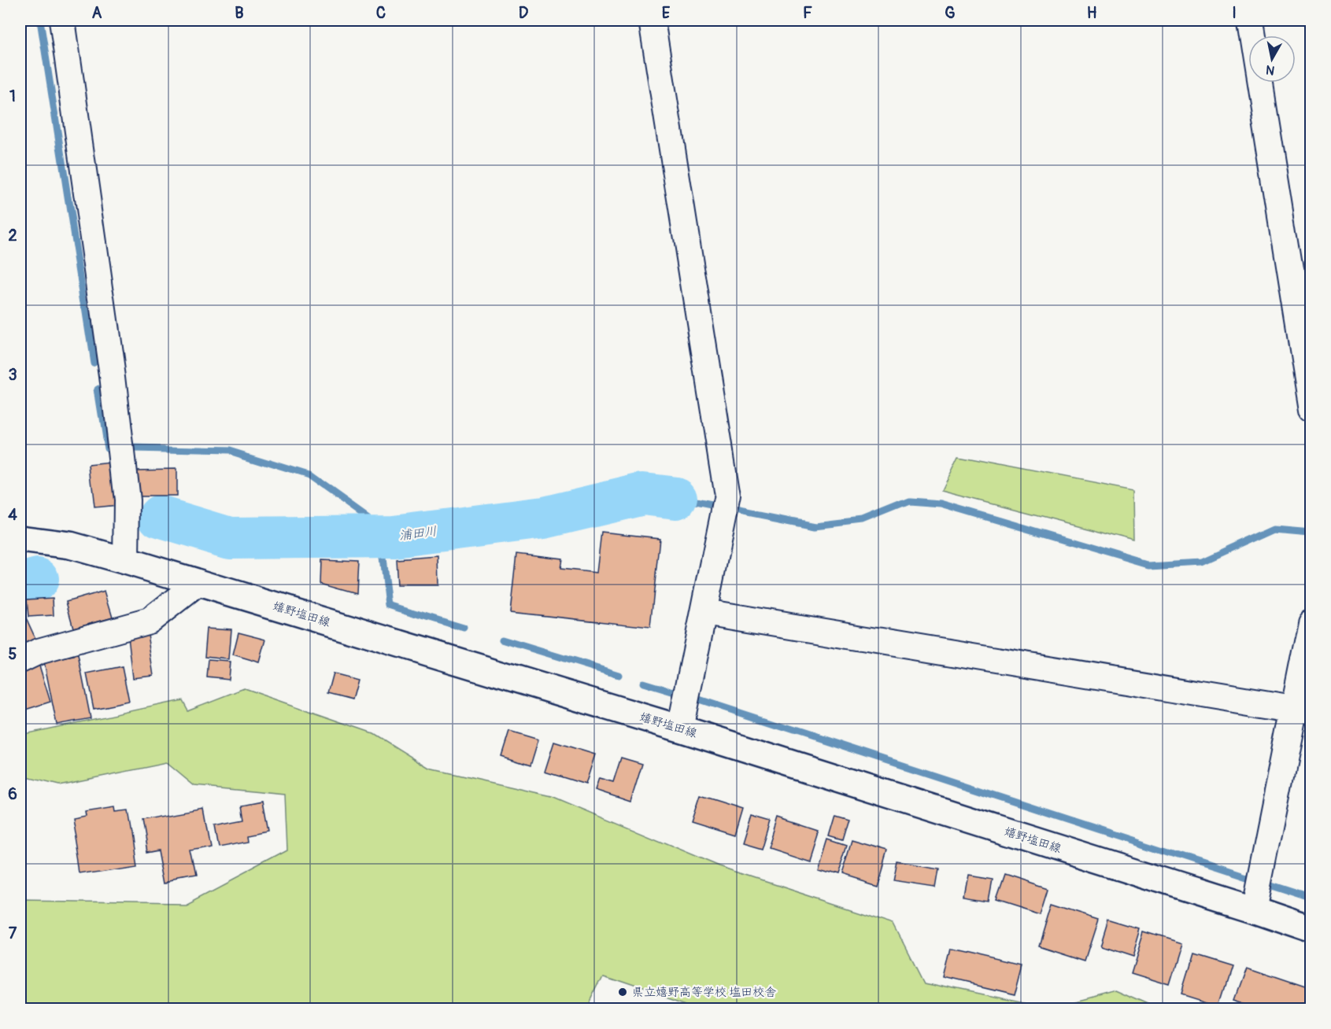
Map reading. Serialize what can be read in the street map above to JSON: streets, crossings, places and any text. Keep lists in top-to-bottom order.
{
  "streets": {
    "main road": ["嬉野塩田線"]
  },
  "water": ["浦田川"],
  "places": ["県立嬉野高等学校 塩田校舎"],
  "north": "bottom",
  "grid": {
    "columns": [
      "A",
      "B",
      "C",
      "D",
      "E",
      "F",
      "G",
      "H",
      "I"
    ],
    "rows": [
      "1",
      "2",
      "3",
      "4",
      "5",
      "6",
      "7"
    ]
  }
}
